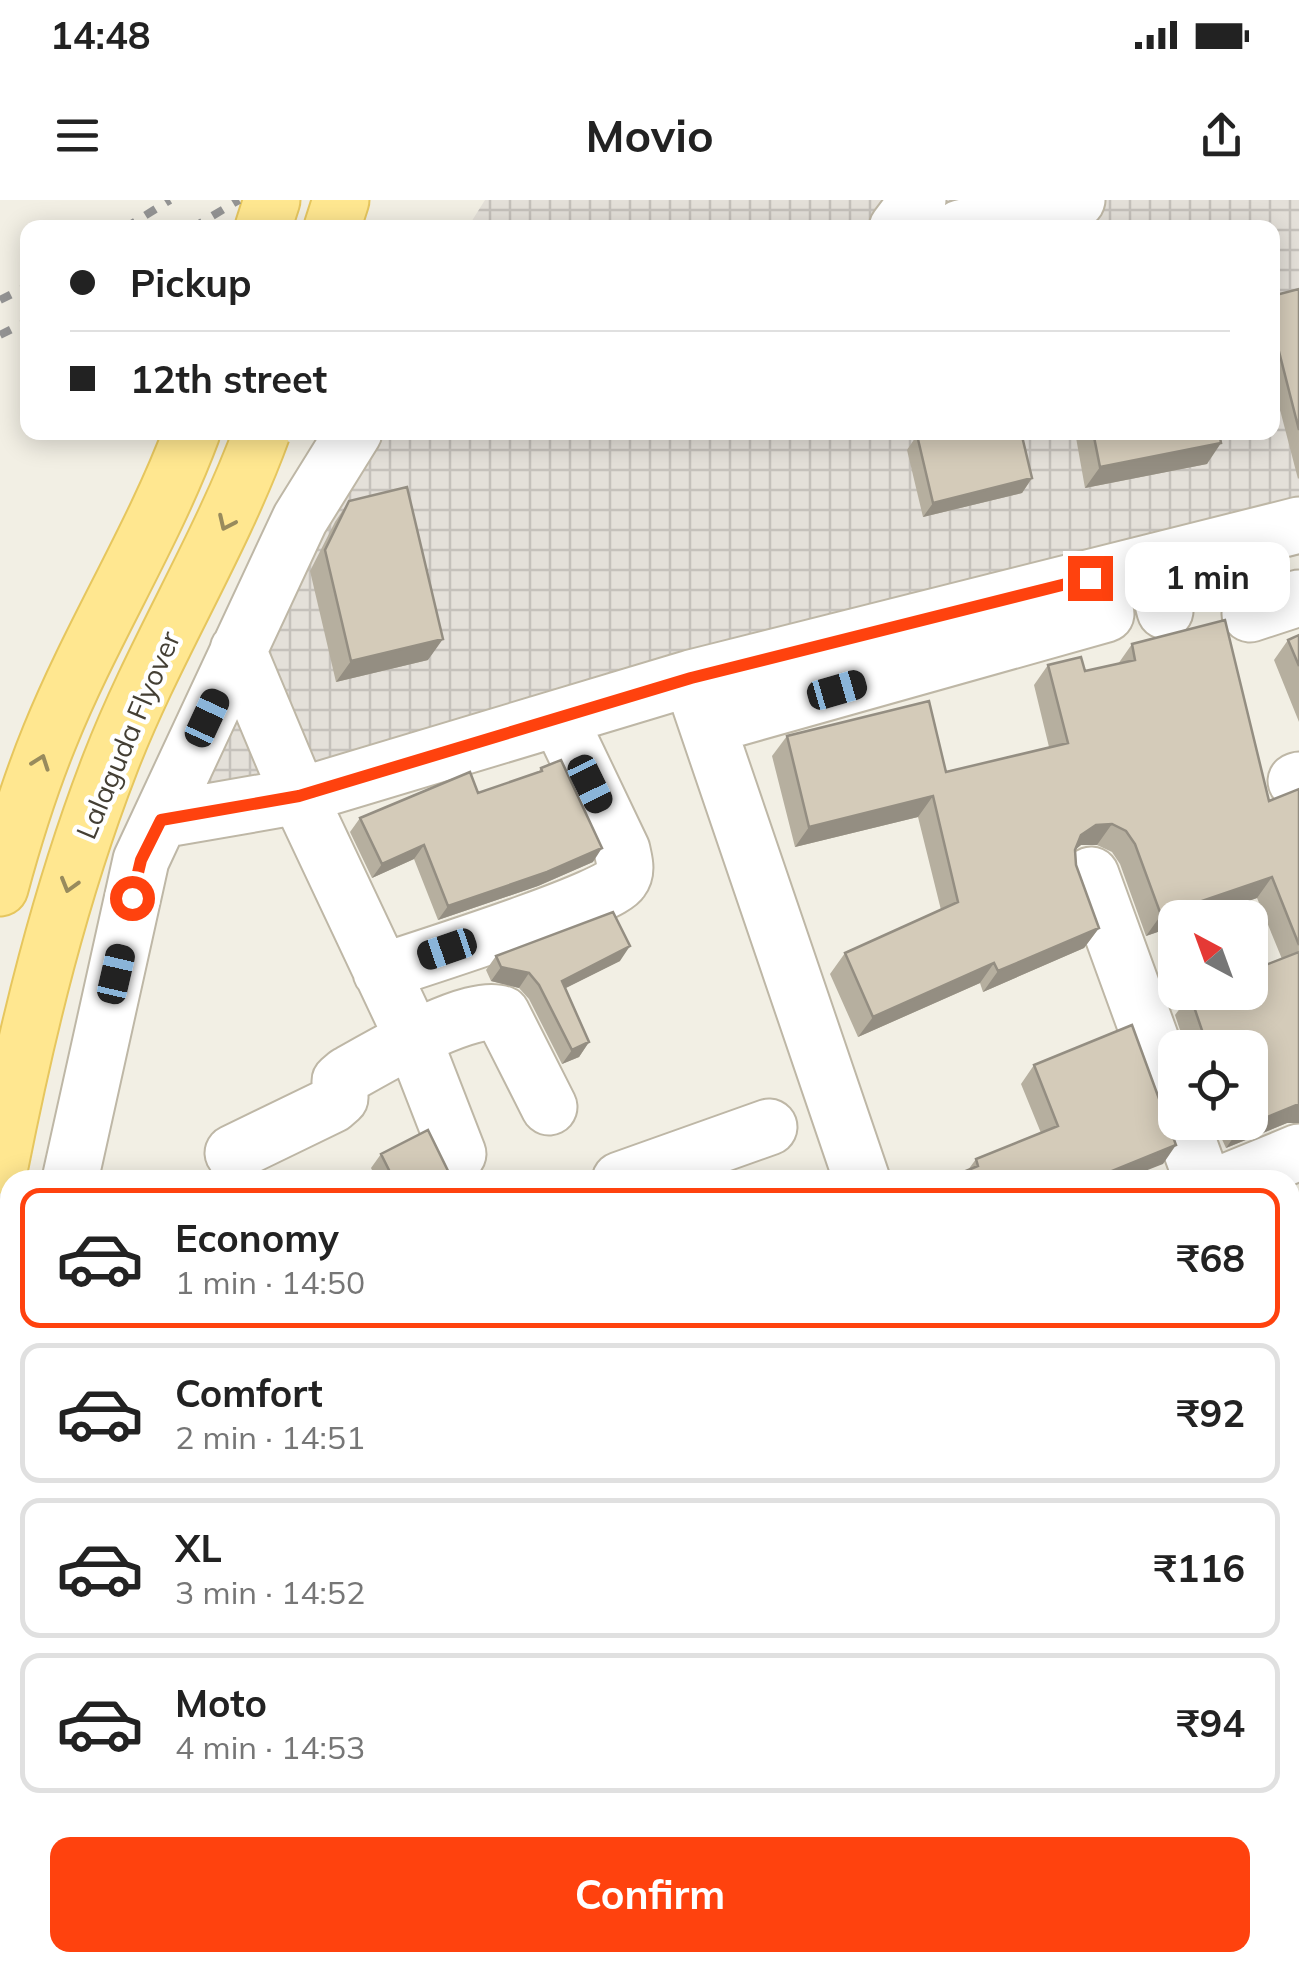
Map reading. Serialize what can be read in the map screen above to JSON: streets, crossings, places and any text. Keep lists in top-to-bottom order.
{
  "streets": {
    "main road": ["Lalaguda Flyover"]
  },
  "north": "top left",
  "page": {
    "status": "14:48",
    "header": "Movio",
    "banner": ["Pickup", "12th street"],
    "bubble": "1 min",
    "list": [
      {
        "name": "Economy",
        "note": "1 min · 14:50",
        "value": "₹68"
      },
      {
        "name": "Comfort",
        "note": "2 min · 14:51",
        "value": "₹92"
      },
      {
        "name": "XL",
        "note": "3 min · 14:52",
        "value": "₹116"
      },
      {
        "name": "Moto",
        "note": "4 min · 14:53",
        "value": "₹94"
      }
    ],
    "buttons": "Confirm"
  }
}
